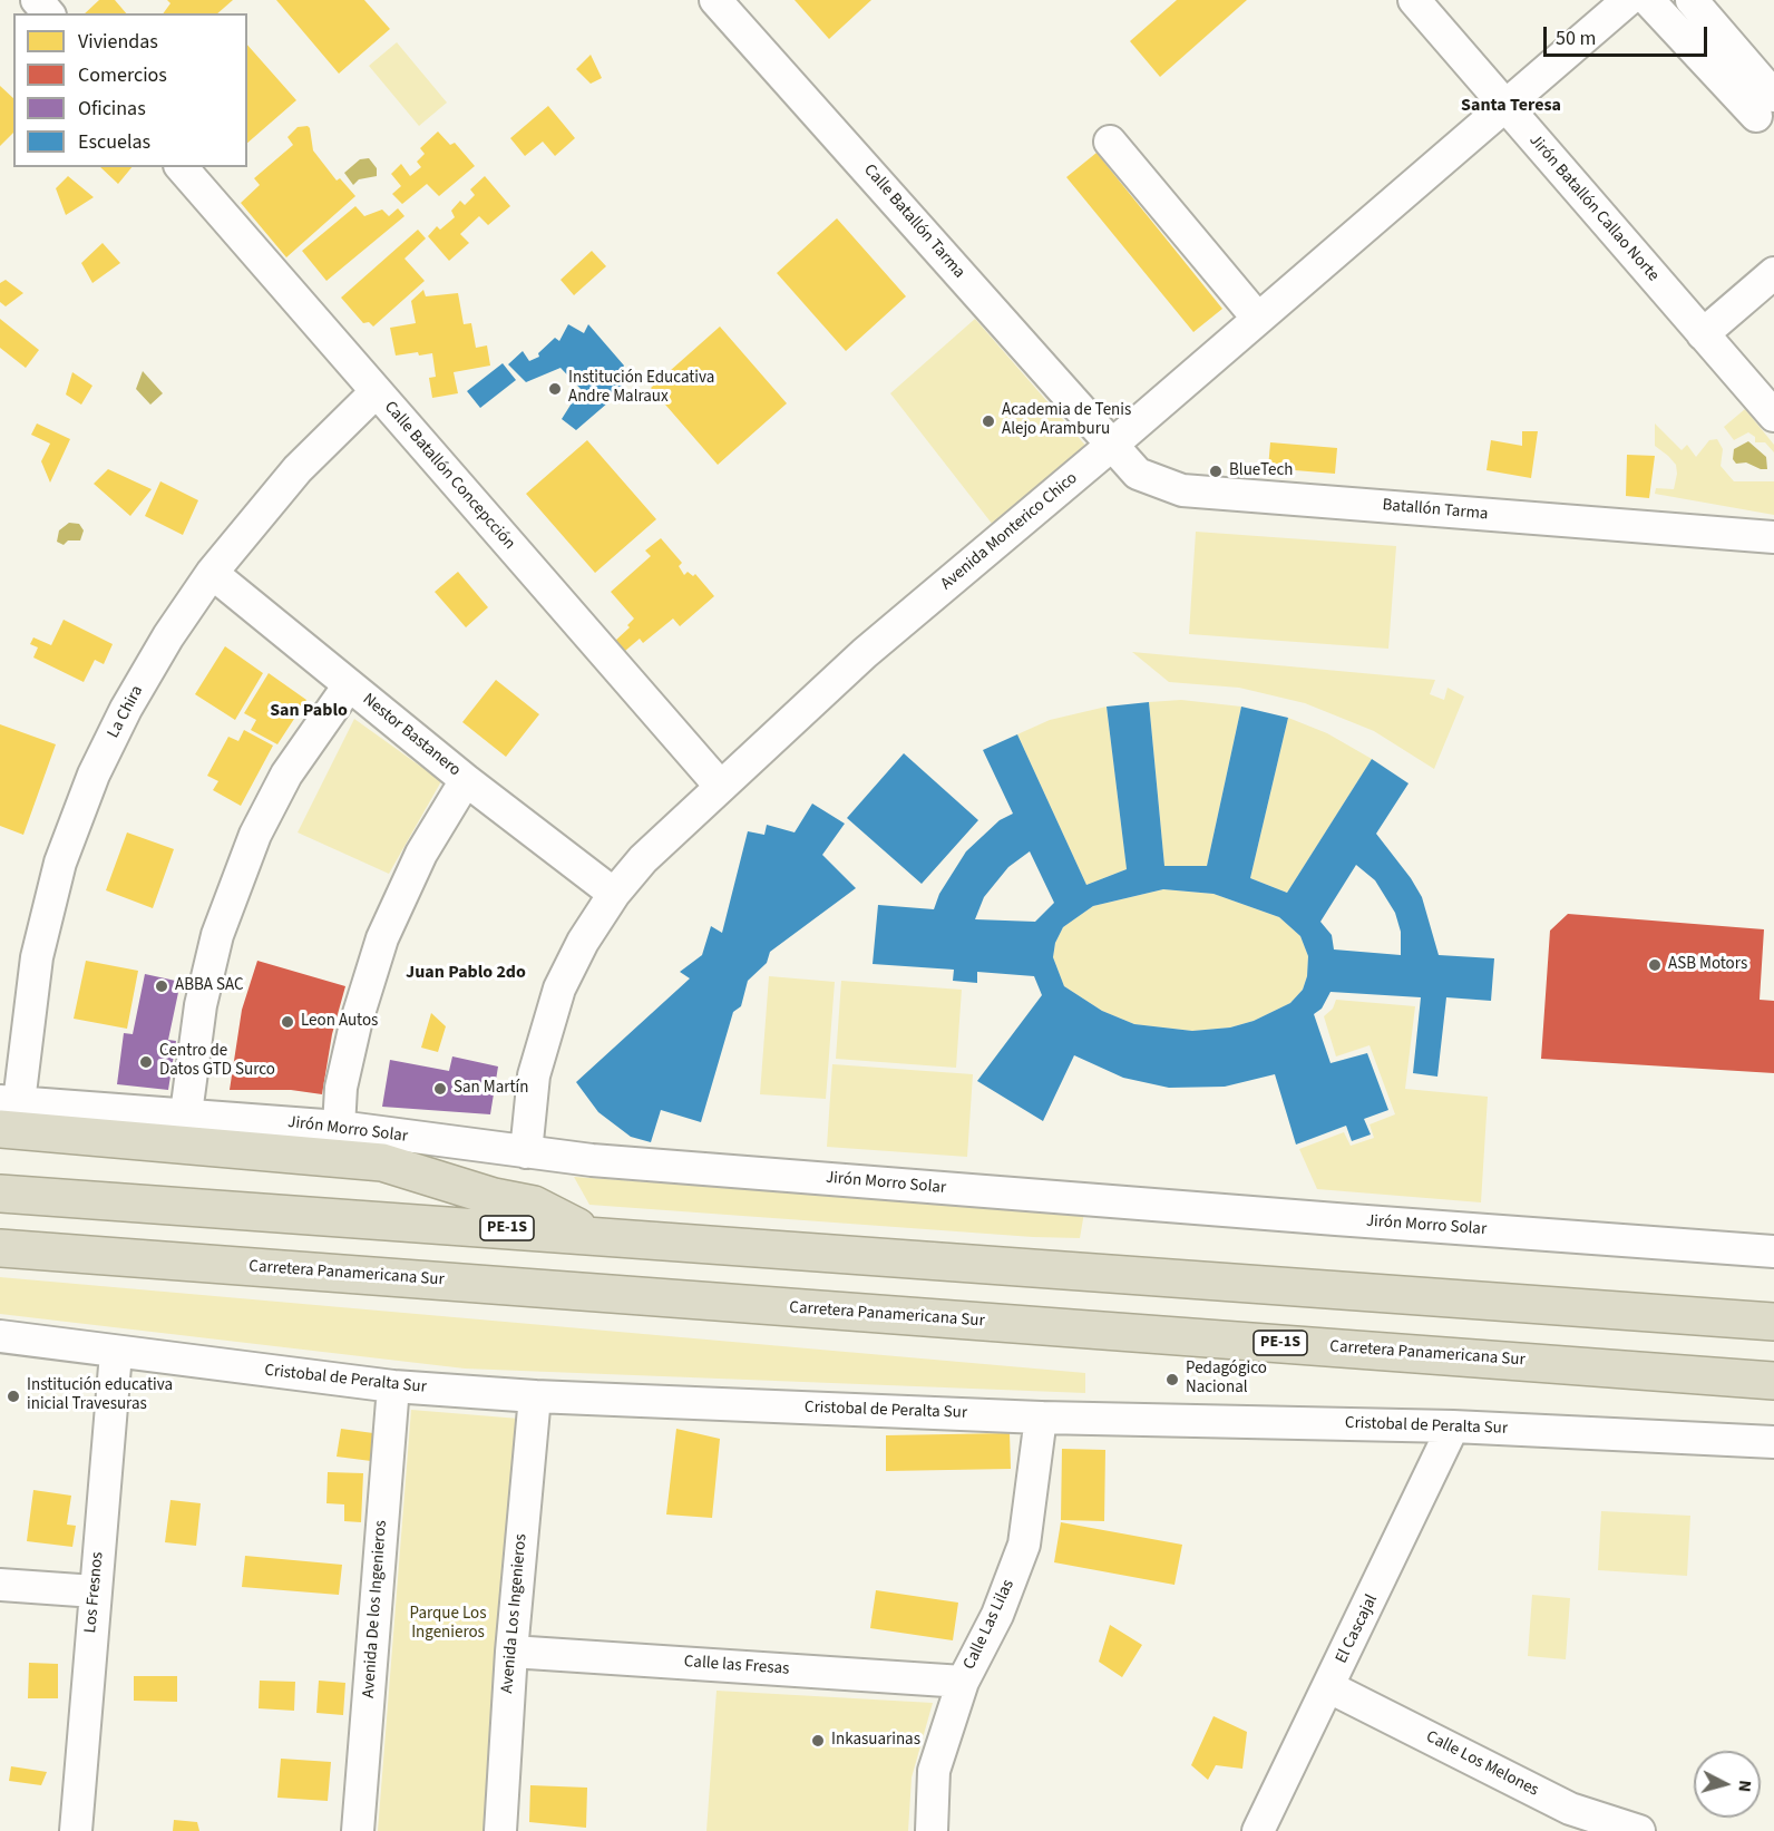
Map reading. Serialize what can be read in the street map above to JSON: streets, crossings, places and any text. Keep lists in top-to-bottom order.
{
  "streets": {
    "highway": ["PE-1S", "Carretera Panamericana Sur"],
    "street": [
      "Jirón Batallón Callao Norte",
      "Calle Batallón Tarma",
      "Calle Batallón Concepcción",
      "Batallón Tarma",
      "Avenida Monterico Chico",
      "La Chira",
      "Nestor Bastanero",
      "Jirón Morro Solar",
      "Cristobal de Peralta Sur",
      "Los Fresnos",
      "Avenida De los Ingenieros",
      "Avenida Los Ingenieros",
      "Calle Las Lilas",
      "El Cascajal",
      "Calle las Fresas",
      "Calle Los Melones"
    ]
  },
  "crossings": [
    ["Jirón Batallón Callao Norte", "Avenida Monterico Chico"],
    ["Calle Batallón Tarma", "Batallón Tarma"],
    ["Calle Batallón Tarma", "Avenida Monterico Chico"],
    ["Calle Batallón Concepcción", "Avenida Monterico Chico"],
    ["Calle Batallón Concepcción", "La Chira"],
    ["Batallón Tarma", "Avenida Monterico Chico"],
    ["Avenida Monterico Chico", "Nestor Bastanero"],
    ["Avenida Monterico Chico", "Jirón Morro Solar"],
    ["La Chira", "Nestor Bastanero"],
    ["La Chira", "Jirón Morro Solar"],
    ["Cristobal de Peralta Sur", "Los Fresnos"],
    ["Cristobal de Peralta Sur", "Avenida De los Ingenieros"],
    ["Cristobal de Peralta Sur", "Avenida Los Ingenieros"],
    ["Cristobal de Peralta Sur", "Calle Las Lilas"],
    ["Cristobal de Peralta Sur", "El Cascajal"],
    ["Avenida Los Ingenieros", "Calle las Fresas"],
    ["Calle Las Lilas", "Calle las Fresas"],
    ["El Cascajal", "Calle Los Melones"]
  ],
  "districts": ["Santa Teresa", "San Pablo", "Juan Pablo 2do"],
  "parks": ["Parque Los Ingenieros"],
  "places": [
    "Institución Educativa Andre Malraux",
    "Academia de Tenis Alejo Aramburu",
    "BlueTech",
    "ASB Motors",
    "ABBA SAC",
    "Leon Autos",
    "Centro de Datos GTD Surco",
    "San Martín",
    "Pedagógico Nacional",
    "Institución educativa inicial Travesuras",
    "Inkasuarinas"
  ],
  "legend": [
    "Viviendas",
    "Comercios",
    "Oficinas",
    "Escuelas"
  ],
  "scale_bar": "50 m",
  "north": "right"
}
